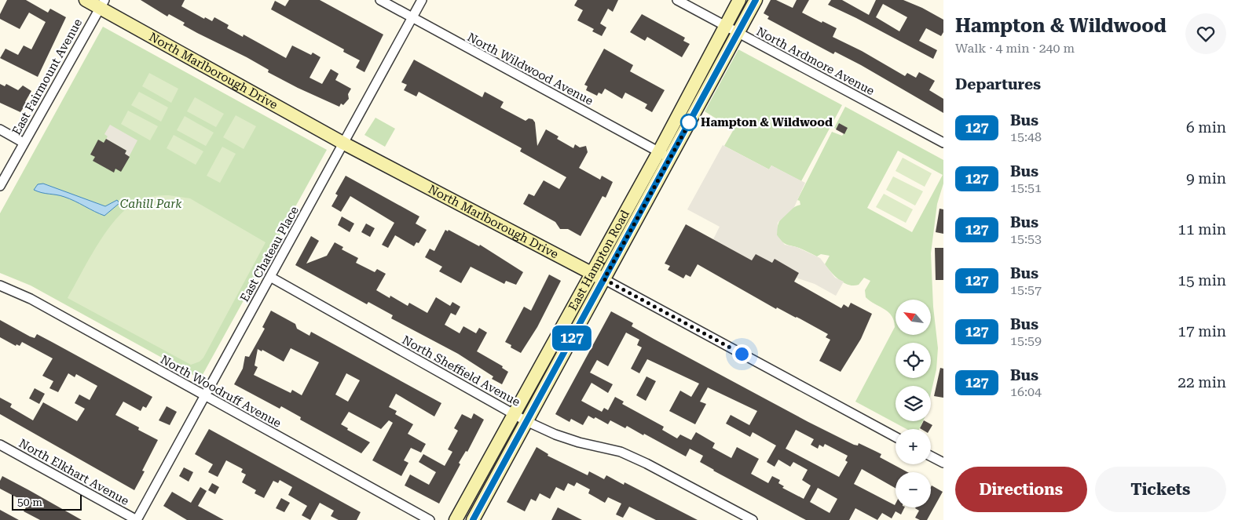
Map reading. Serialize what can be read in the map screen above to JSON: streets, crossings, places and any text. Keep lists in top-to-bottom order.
{
  "streets": {
    "main road": ["North Marlborough Drive", "East Hampton Road"],
    "street": [
      "North Ardmore Avenue",
      "North Wildwood Avenue",
      "East Fairmount Avenue",
      "East Chateau Place",
      "North Sheffield Avenue",
      "North Woodruff Avenue",
      "North Elkhart Avenue"
    ]
  },
  "crossings": [
    ["North Ardmore Avenue", "East Hampton Road"],
    ["North Wildwood Avenue", "East Chateau Place"],
    ["North Wildwood Avenue", "East Hampton Road"],
    ["North Marlborough Drive", "East Fairmount Avenue"],
    ["North Marlborough Drive", "East Chateau Place"],
    ["North Marlborough Drive", "East Hampton Road"],
    ["East Chateau Place", "North Sheffield Avenue"],
    ["East Chateau Place", "North Woodruff Avenue"],
    ["East Chateau Place", "North Elkhart Avenue"],
    ["East Hampton Road", "North Sheffield Avenue"]
  ],
  "parks": ["Cahill Park"],
  "places": ["Hampton & Wildwood"],
  "lines": ["bus line 127"],
  "scale_bar": "50 m",
  "north": "top left",
  "page": {
    "on_map": "127",
    "heading": [
      ["Hampton & Wildwood", "Walk · 4 min · 240 m"],
      "Departures"
    ],
    "list": [
      {
        "mark": "127",
        "name": "Bus",
        "note": "15:48",
        "value": "6 min"
      },
      {
        "mark": "127",
        "name": "Bus",
        "note": "15:51",
        "value": "9 min"
      },
      {
        "mark": "127",
        "name": "Bus",
        "note": "15:53",
        "value": "11 min"
      },
      {
        "mark": "127",
        "name": "Bus",
        "note": "15:57",
        "value": "15 min"
      },
      {
        "mark": "127",
        "name": "Bus",
        "note": "15:59",
        "value": "17 min"
      },
      {
        "mark": "127",
        "name": "Bus",
        "note": "16:04",
        "value": "22 min"
      }
    ],
    "map_buttons": ["+", "−"],
    "buttons": ["Directions", "Tickets"],
    "scale": "50 m"
  }
}
